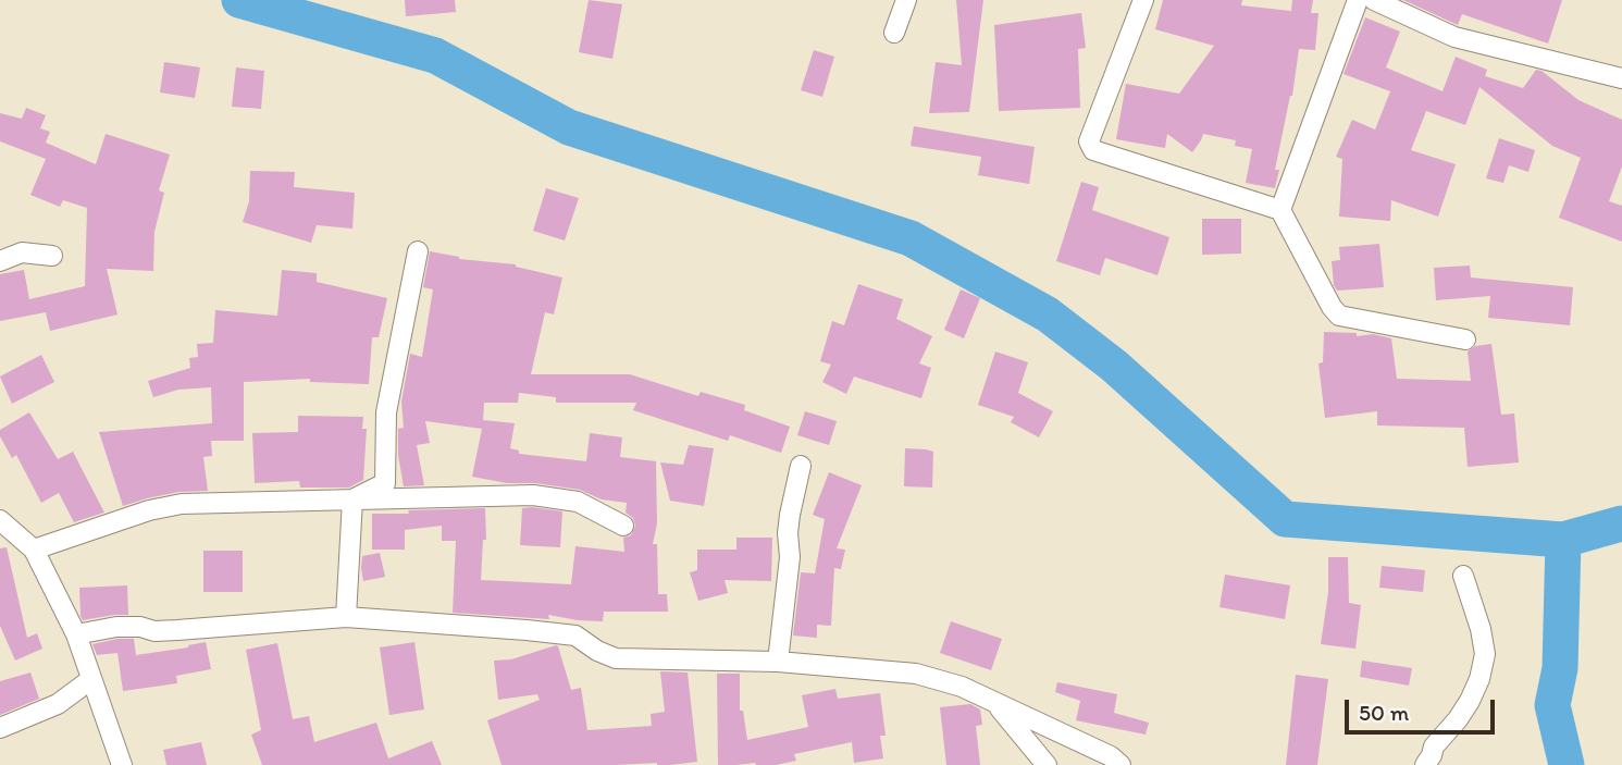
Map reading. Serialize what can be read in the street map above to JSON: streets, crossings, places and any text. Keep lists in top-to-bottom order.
{
  "scale_bar": "50 m"
}
